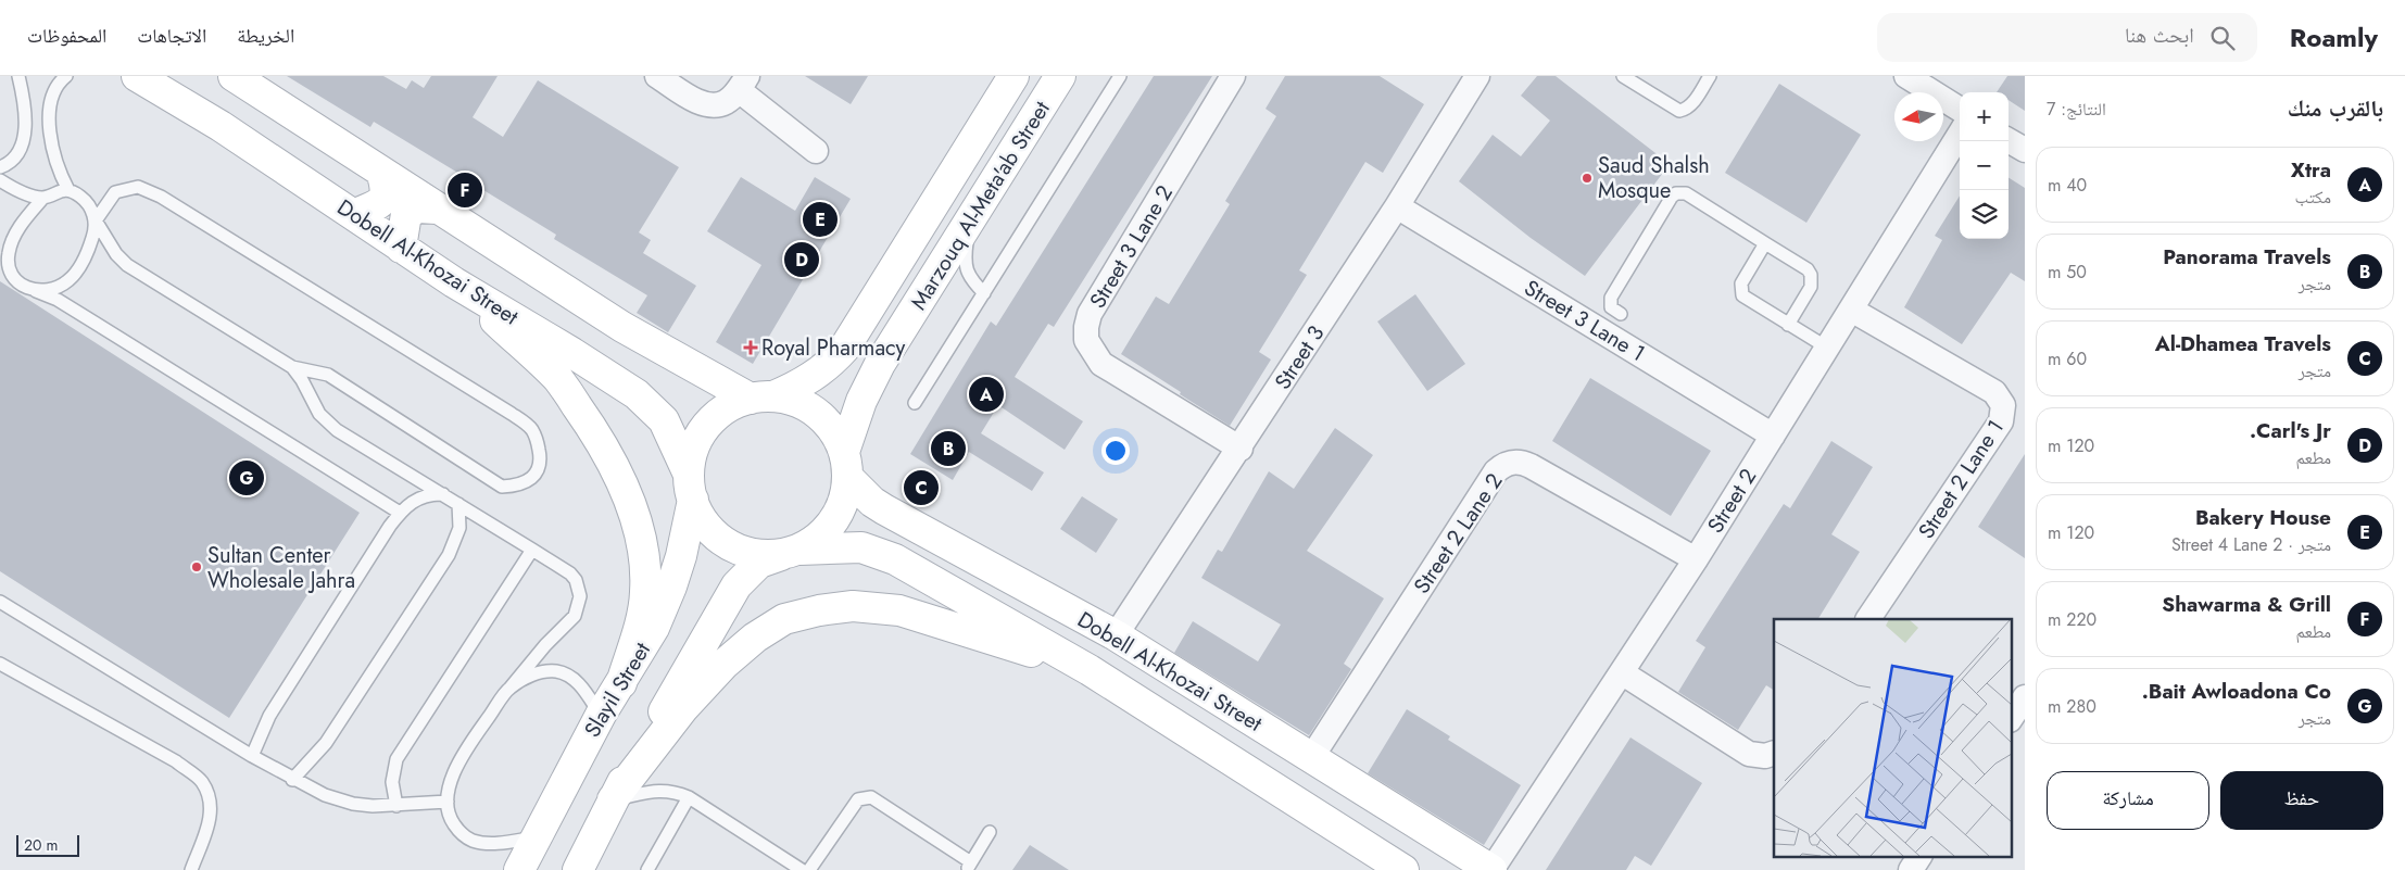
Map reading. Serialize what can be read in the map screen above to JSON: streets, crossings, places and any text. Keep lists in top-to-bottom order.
{
  "streets": {
    "main road": ["Marzouq Al-Meta'ab Street", "Dobell Al-Khozai Street", "Slayil Street"],
    "street": [
      "Street 3 Lane 2",
      "Street 3 Lane 1",
      "Street 3",
      "Street 2 Lane 1",
      "Street 2",
      "Street 2 Lane 2"
    ]
  },
  "crossings": [
    ["Marzouq Al-Meta'ab Street", "Dobell Al-Khozai Street"],
    ["Marzouq Al-Meta'ab Street", "Slayil Street"],
    ["Street 3 Lane 2", "Street 3"],
    ["Dobell Al-Khozai Street", "Street 3"],
    ["Dobell Al-Khozai Street", "Street 2"],
    ["Dobell Al-Khozai Street", "Street 2 Lane 2"],
    ["Dobell Al-Khozai Street", "Slayil Street"],
    ["Street 3 Lane 1", "Street 3"],
    ["Street 3 Lane 1", "Street 2"],
    ["Street 2 Lane 1", "Street 2"],
    ["Street 2", "Street 2 Lane 2"]
  ],
  "places": {
    "other": ["Saud Shalsh Mosque", "Sultan Center Wholesale Jahra"],
    "health": ["Royal Pharmacy"]
  },
  "scale_bar": "20 m",
  "north": "left",
  "page": {
    "header": "Roamly",
    "search": "ابحث هنا",
    "nav": ["الخريطة", "الاتجاهات", "المحفوظات"],
    "heading": ["بالقرب منك", "النتائج: 7"],
    "map_buttons": ["+", "−"],
    "list": [
      {
        "mark": "A",
        "name": "Xtra",
        "note": "مكتب",
        "value": "40 m"
      },
      {
        "mark": "B",
        "name": "Panorama Travels",
        "note": "متجر",
        "value": "50 m"
      },
      {
        "mark": "C",
        "name": "Al-Dhamea Travels",
        "note": "متجر",
        "value": "60 m"
      },
      {
        "mark": "D",
        "name": "Carl's Jr.",
        "note": "مطعم",
        "value": "120 m"
      },
      {
        "mark": "E",
        "name": "Bakery House",
        "note": "متجر · Street 4 Lane 2",
        "value": "120 m"
      },
      {
        "mark": "F",
        "name": "Shawarma & Grill",
        "note": "مطعم",
        "value": "220 m"
      },
      {
        "mark": "G",
        "name": "Bait Awloadona Co.",
        "note": "متجر",
        "value": "280 m"
      }
    ],
    "pins": [
      "F",
      "E",
      "D",
      "A",
      "B",
      "G",
      "C"
    ],
    "buttons": ["حفظ", "مشاركة"],
    "scale": "20 m"
  }
}
